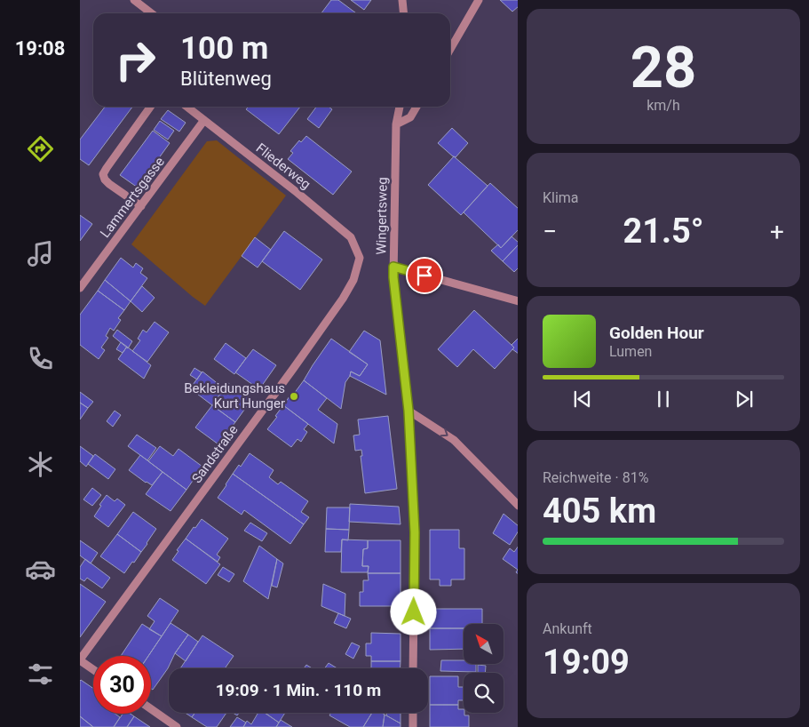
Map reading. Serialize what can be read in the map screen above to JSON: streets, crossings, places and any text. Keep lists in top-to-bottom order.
{
  "streets": {
    "street": [
      "Fliederweg",
      "Lammertsgasse",
      "Wingertsweg",
      "Sandstraße"
    ]
  },
  "crossings": [
    ["Fliederweg", "Lammertsgasse"],
    ["Fliederweg", "Sandstraße"]
  ],
  "places": ["Bekleidungshaus Kurt Hunger"],
  "north": "top left",
  "page": {
    "tabs": "19:08",
    "tile": [
      ["28", "km/h"],
      "Klima",
      ["Reichweite · 81%", "405 km"],
      ["Ankunft", "19:09"]
    ],
    "turn": ["100 m", "Blütenweg"],
    "heat": ["−", "21.5°", "+"],
    "song": ["Golden Hour", "Lumen"],
    "limit": "30",
    "trip": "19:09 · 1 Min. · 110 m"
  }
}
